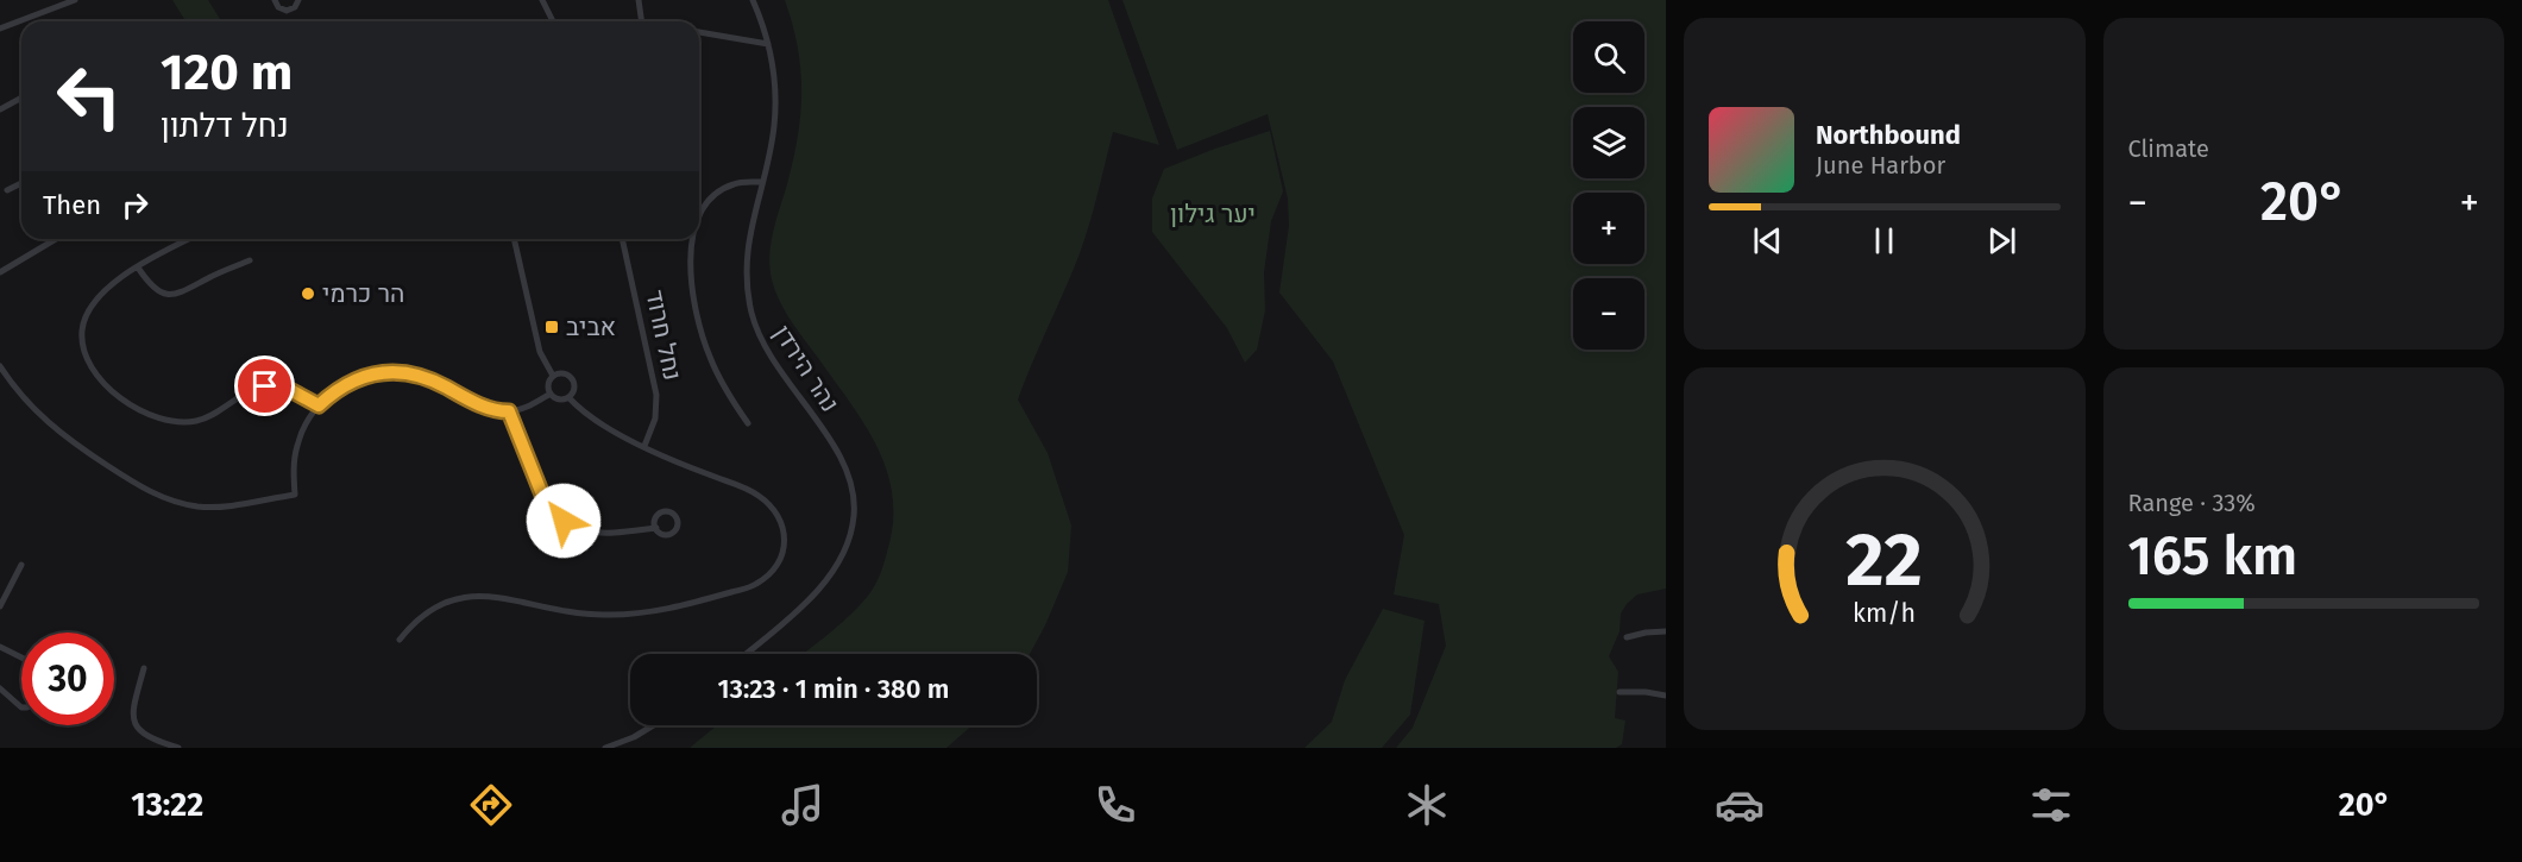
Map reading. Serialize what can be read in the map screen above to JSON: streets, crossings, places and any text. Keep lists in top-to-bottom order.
{
  "streets": {
    "street": ["נחל חרוד", "נהר הירדן"]
  },
  "parks": ["יער גילון"],
  "places": {
    "other": ["הר כרמי"],
    "transit": ["אביב"]
  },
  "page": {
    "tile": [
      "Climate",
      ["Range · 33%", "165 km"]
    ],
    "map_buttons": ["+", "−"],
    "turn": ["120 m", "נחל דלתון"],
    "song": ["Northbound", "June Harbor"],
    "then": "Then",
    "heat": ["−", "20°", "+"],
    "limit": "30",
    "trip": "13:23 · 1 min · 380 m",
    "tabs": ["13:22", "20°"],
    "gauge": ["22", "km/h"]
  }
}
